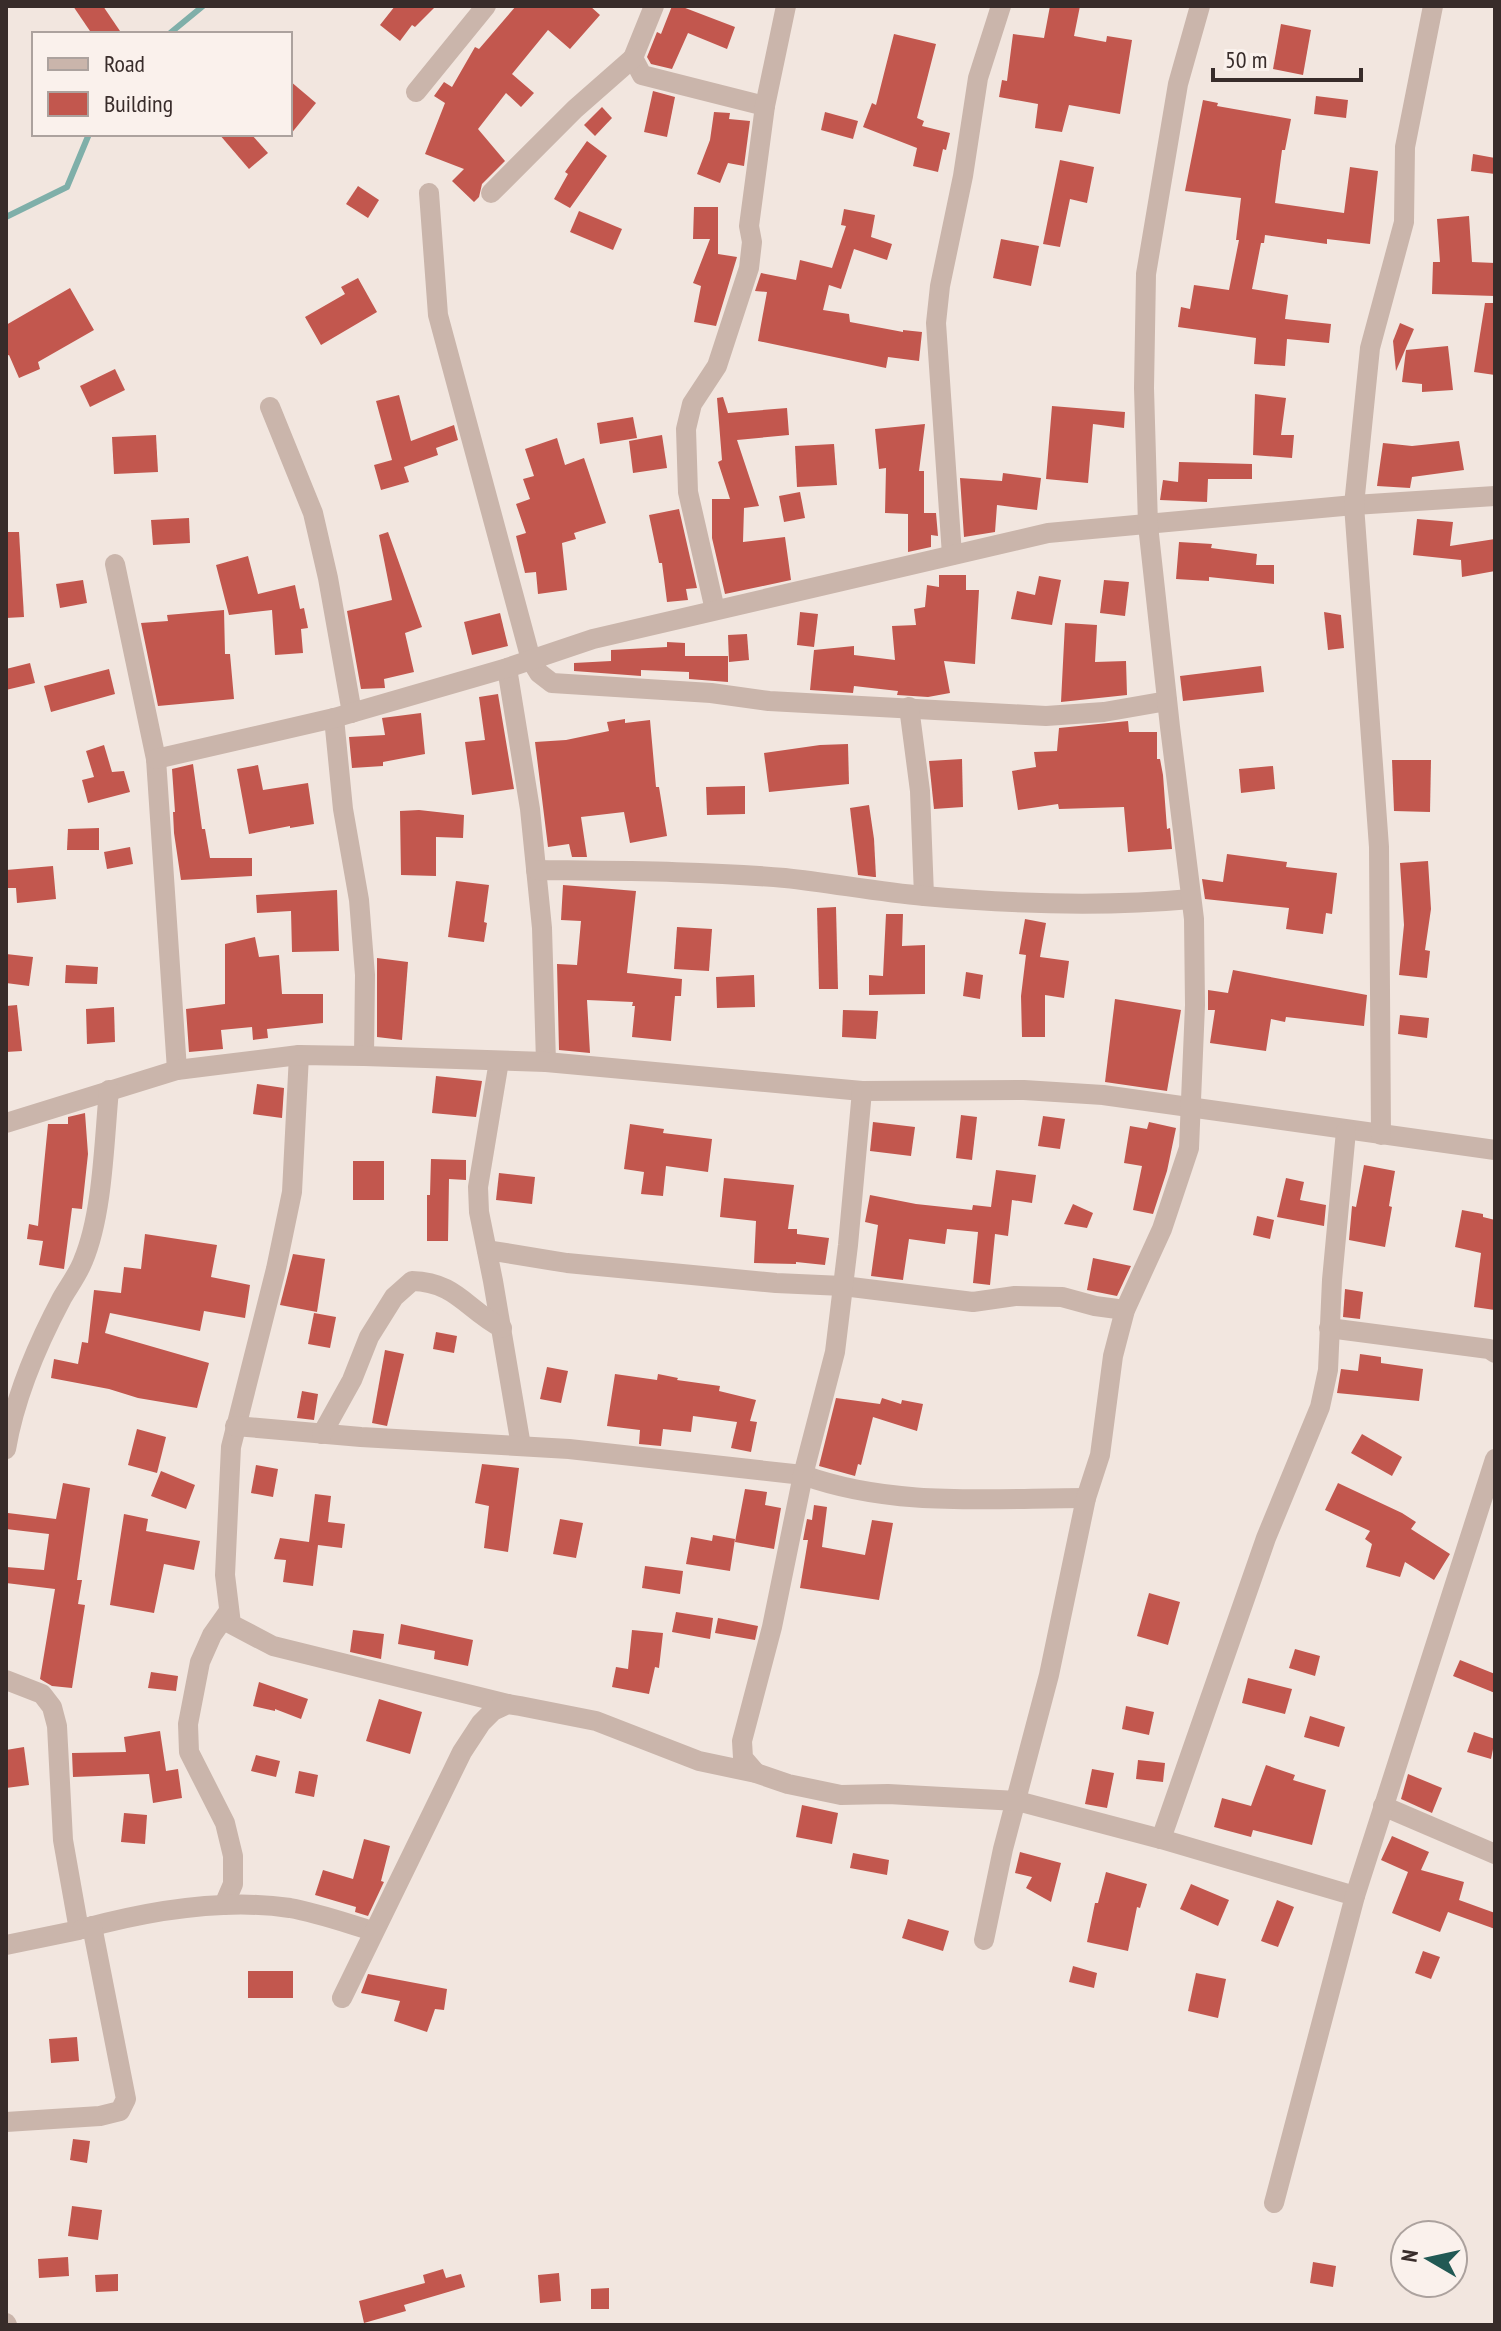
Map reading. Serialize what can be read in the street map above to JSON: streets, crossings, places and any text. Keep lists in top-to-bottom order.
{
  "legend": ["Road", "Building"],
  "scale_bar": "50 m",
  "north": "left"
}
